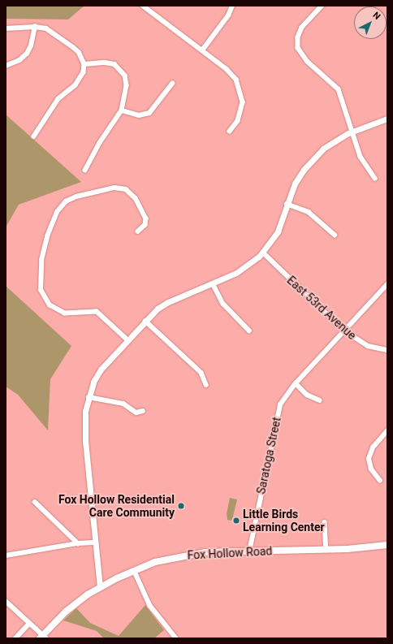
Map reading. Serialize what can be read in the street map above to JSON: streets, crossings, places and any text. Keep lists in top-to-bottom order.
{
  "streets": {
    "main road": ["Fox Hollow Road"],
    "street": ["East 53rd Avenue", "Saratoga Street"]
  },
  "crossings": [
    ["East 53rd Avenue", "Saratoga Street"],
    ["Saratoga Street", "Fox Hollow Road"]
  ],
  "places": ["Fox Hollow Residential Care Community", "Little Birds Learning Center"],
  "north": "top right"
}
